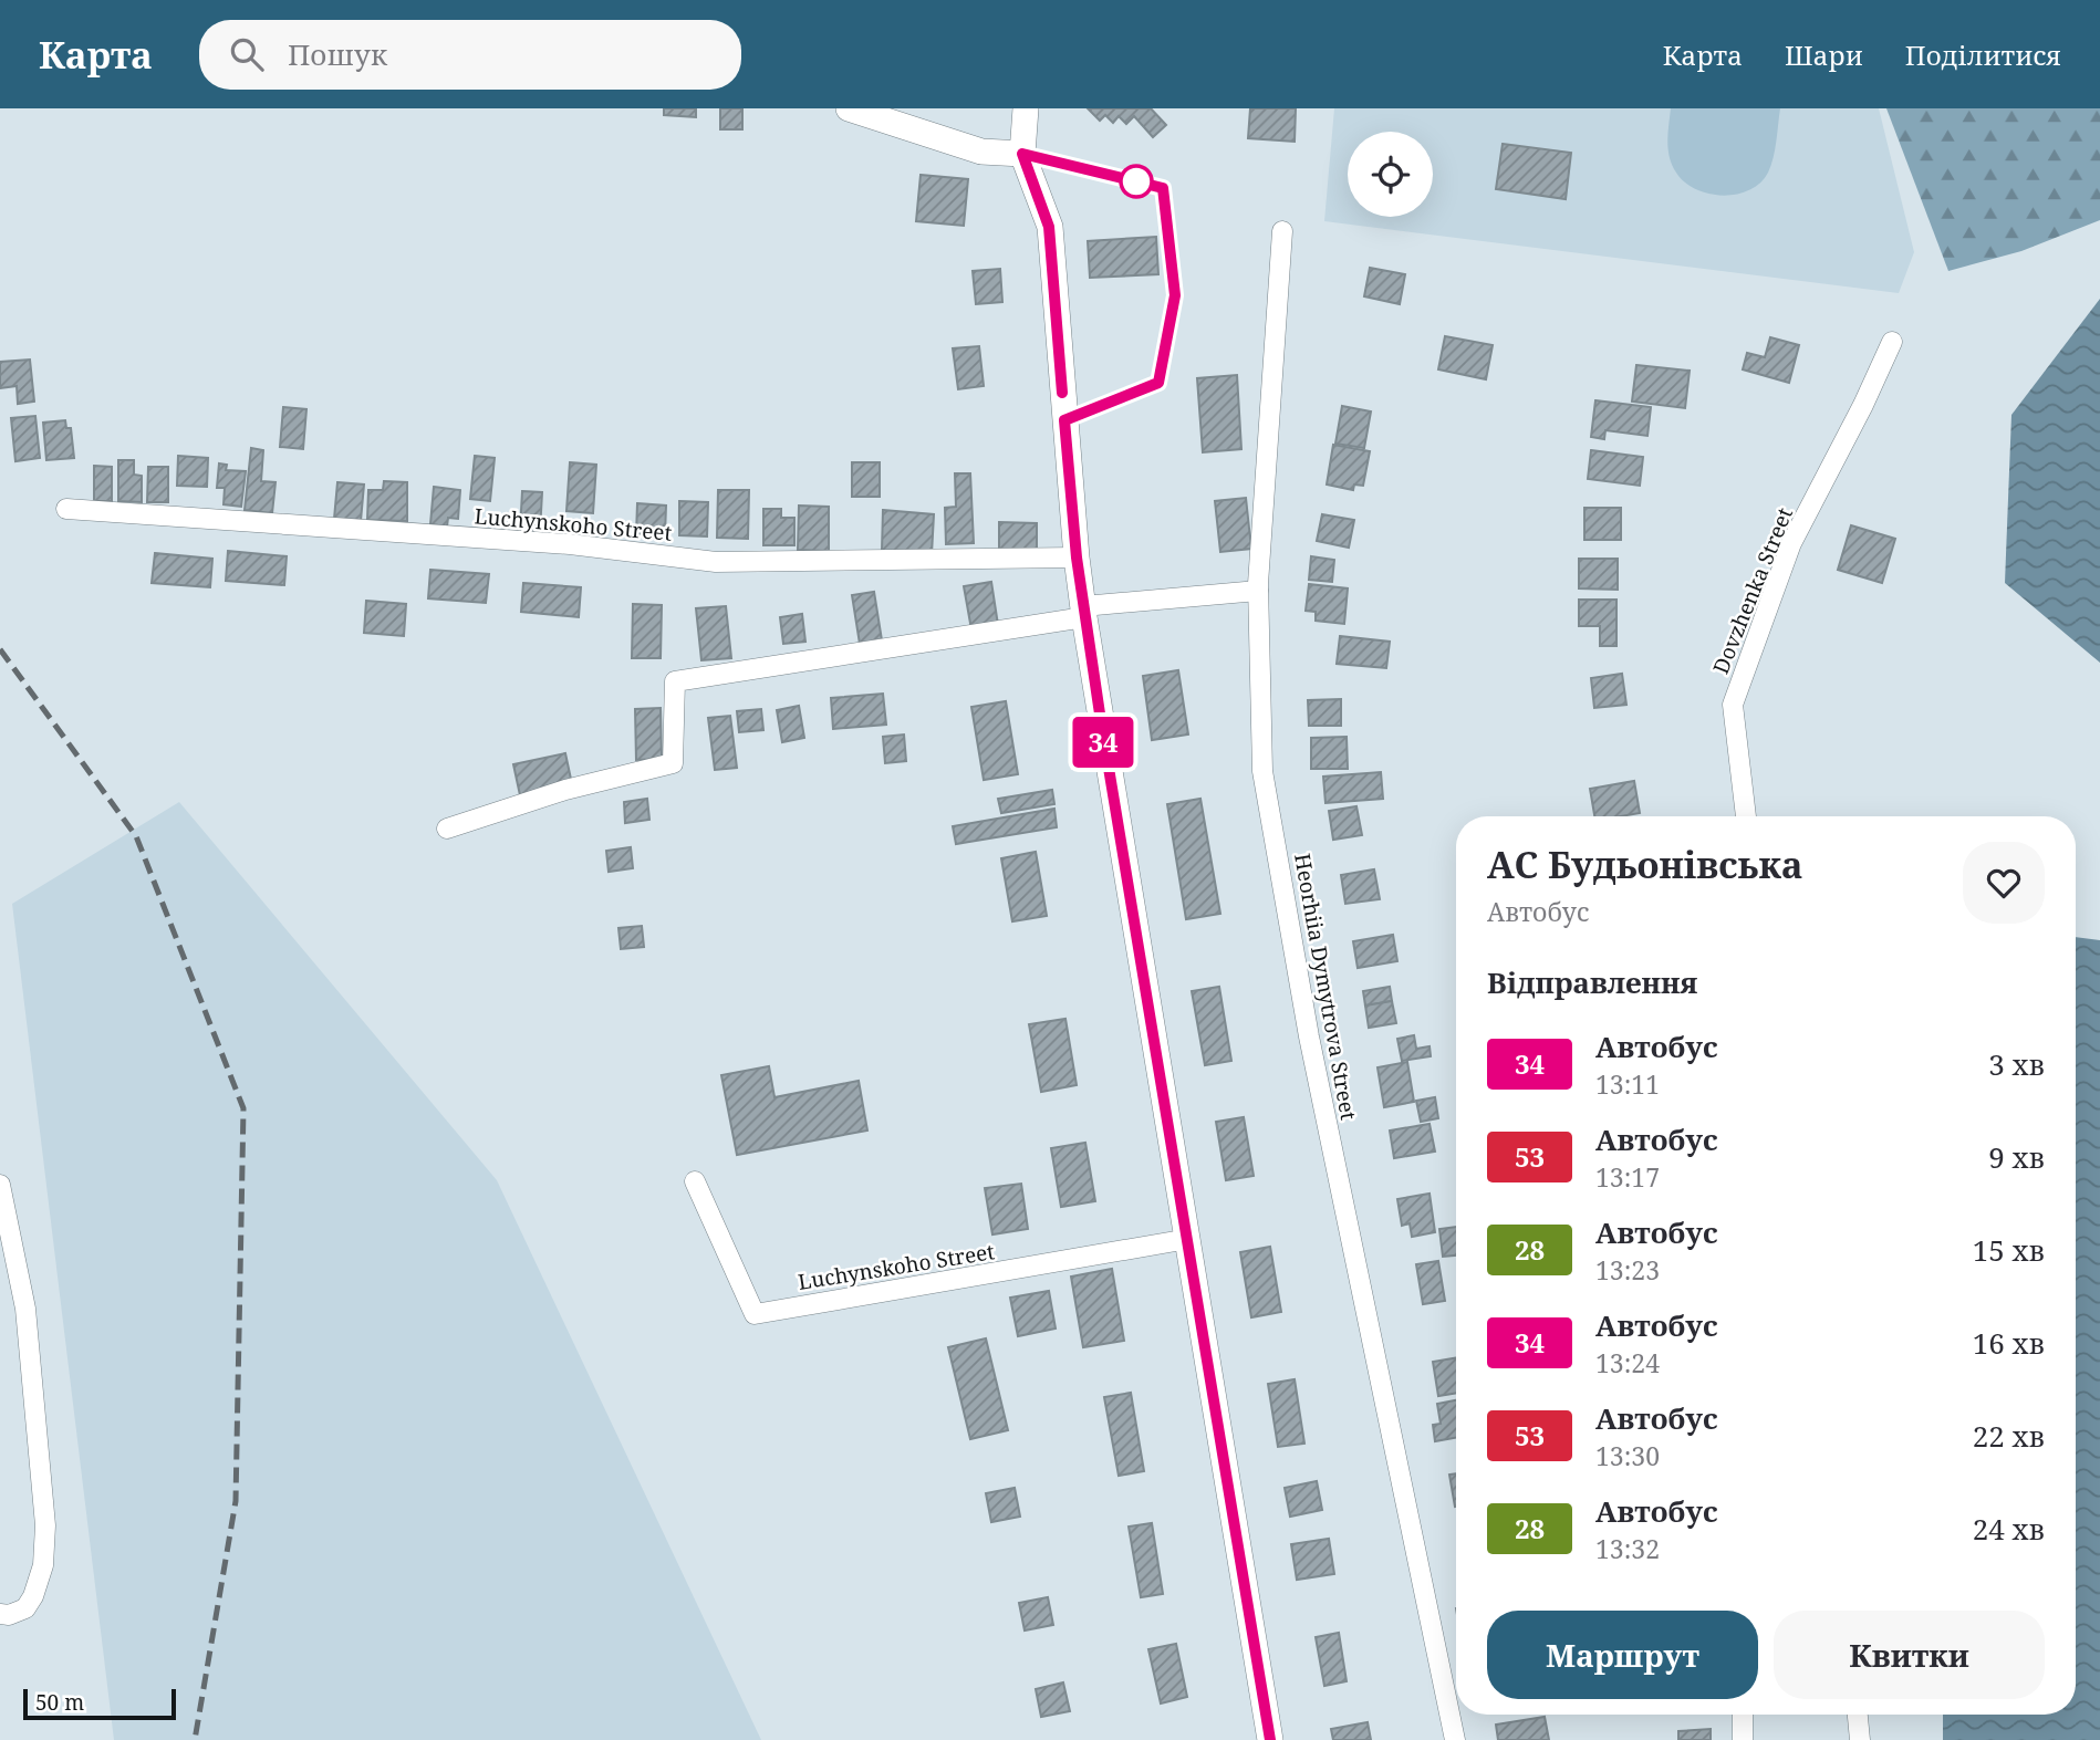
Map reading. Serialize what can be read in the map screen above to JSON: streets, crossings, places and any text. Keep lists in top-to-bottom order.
{
  "streets": {
    "street": ["Luchynskoho Street", "Dovzhenka Street", "Heorhiia Dymytrova Street"]
  },
  "lines": ["bus line 34"],
  "scale_bar": "50 m",
  "page": {
    "header": "Карта",
    "search": "Пошук",
    "nav": ["Карта", "Шари", "Поділитися"],
    "on_map": "34",
    "heading": [
      ["АС Будьонівська", "Автобус"],
      "Відправлення"
    ],
    "list": [
      {
        "mark": "34",
        "name": "Автобус",
        "note": "13:11",
        "value": "3 хв"
      },
      {
        "mark": "53",
        "name": "Автобус",
        "note": "13:17",
        "value": "9 хв"
      },
      {
        "mark": "28",
        "name": "Автобус",
        "note": "13:23",
        "value": "15 хв"
      },
      {
        "mark": "34",
        "name": "Автобус",
        "note": "13:24",
        "value": "16 хв"
      },
      {
        "mark": "53",
        "name": "Автобус",
        "note": "13:30",
        "value": "22 хв"
      },
      {
        "mark": "28",
        "name": "Автобус",
        "note": "13:32",
        "value": "24 хв"
      }
    ],
    "buttons": ["Маршрут", "Квитки"],
    "scale": "50 m"
  }
}
